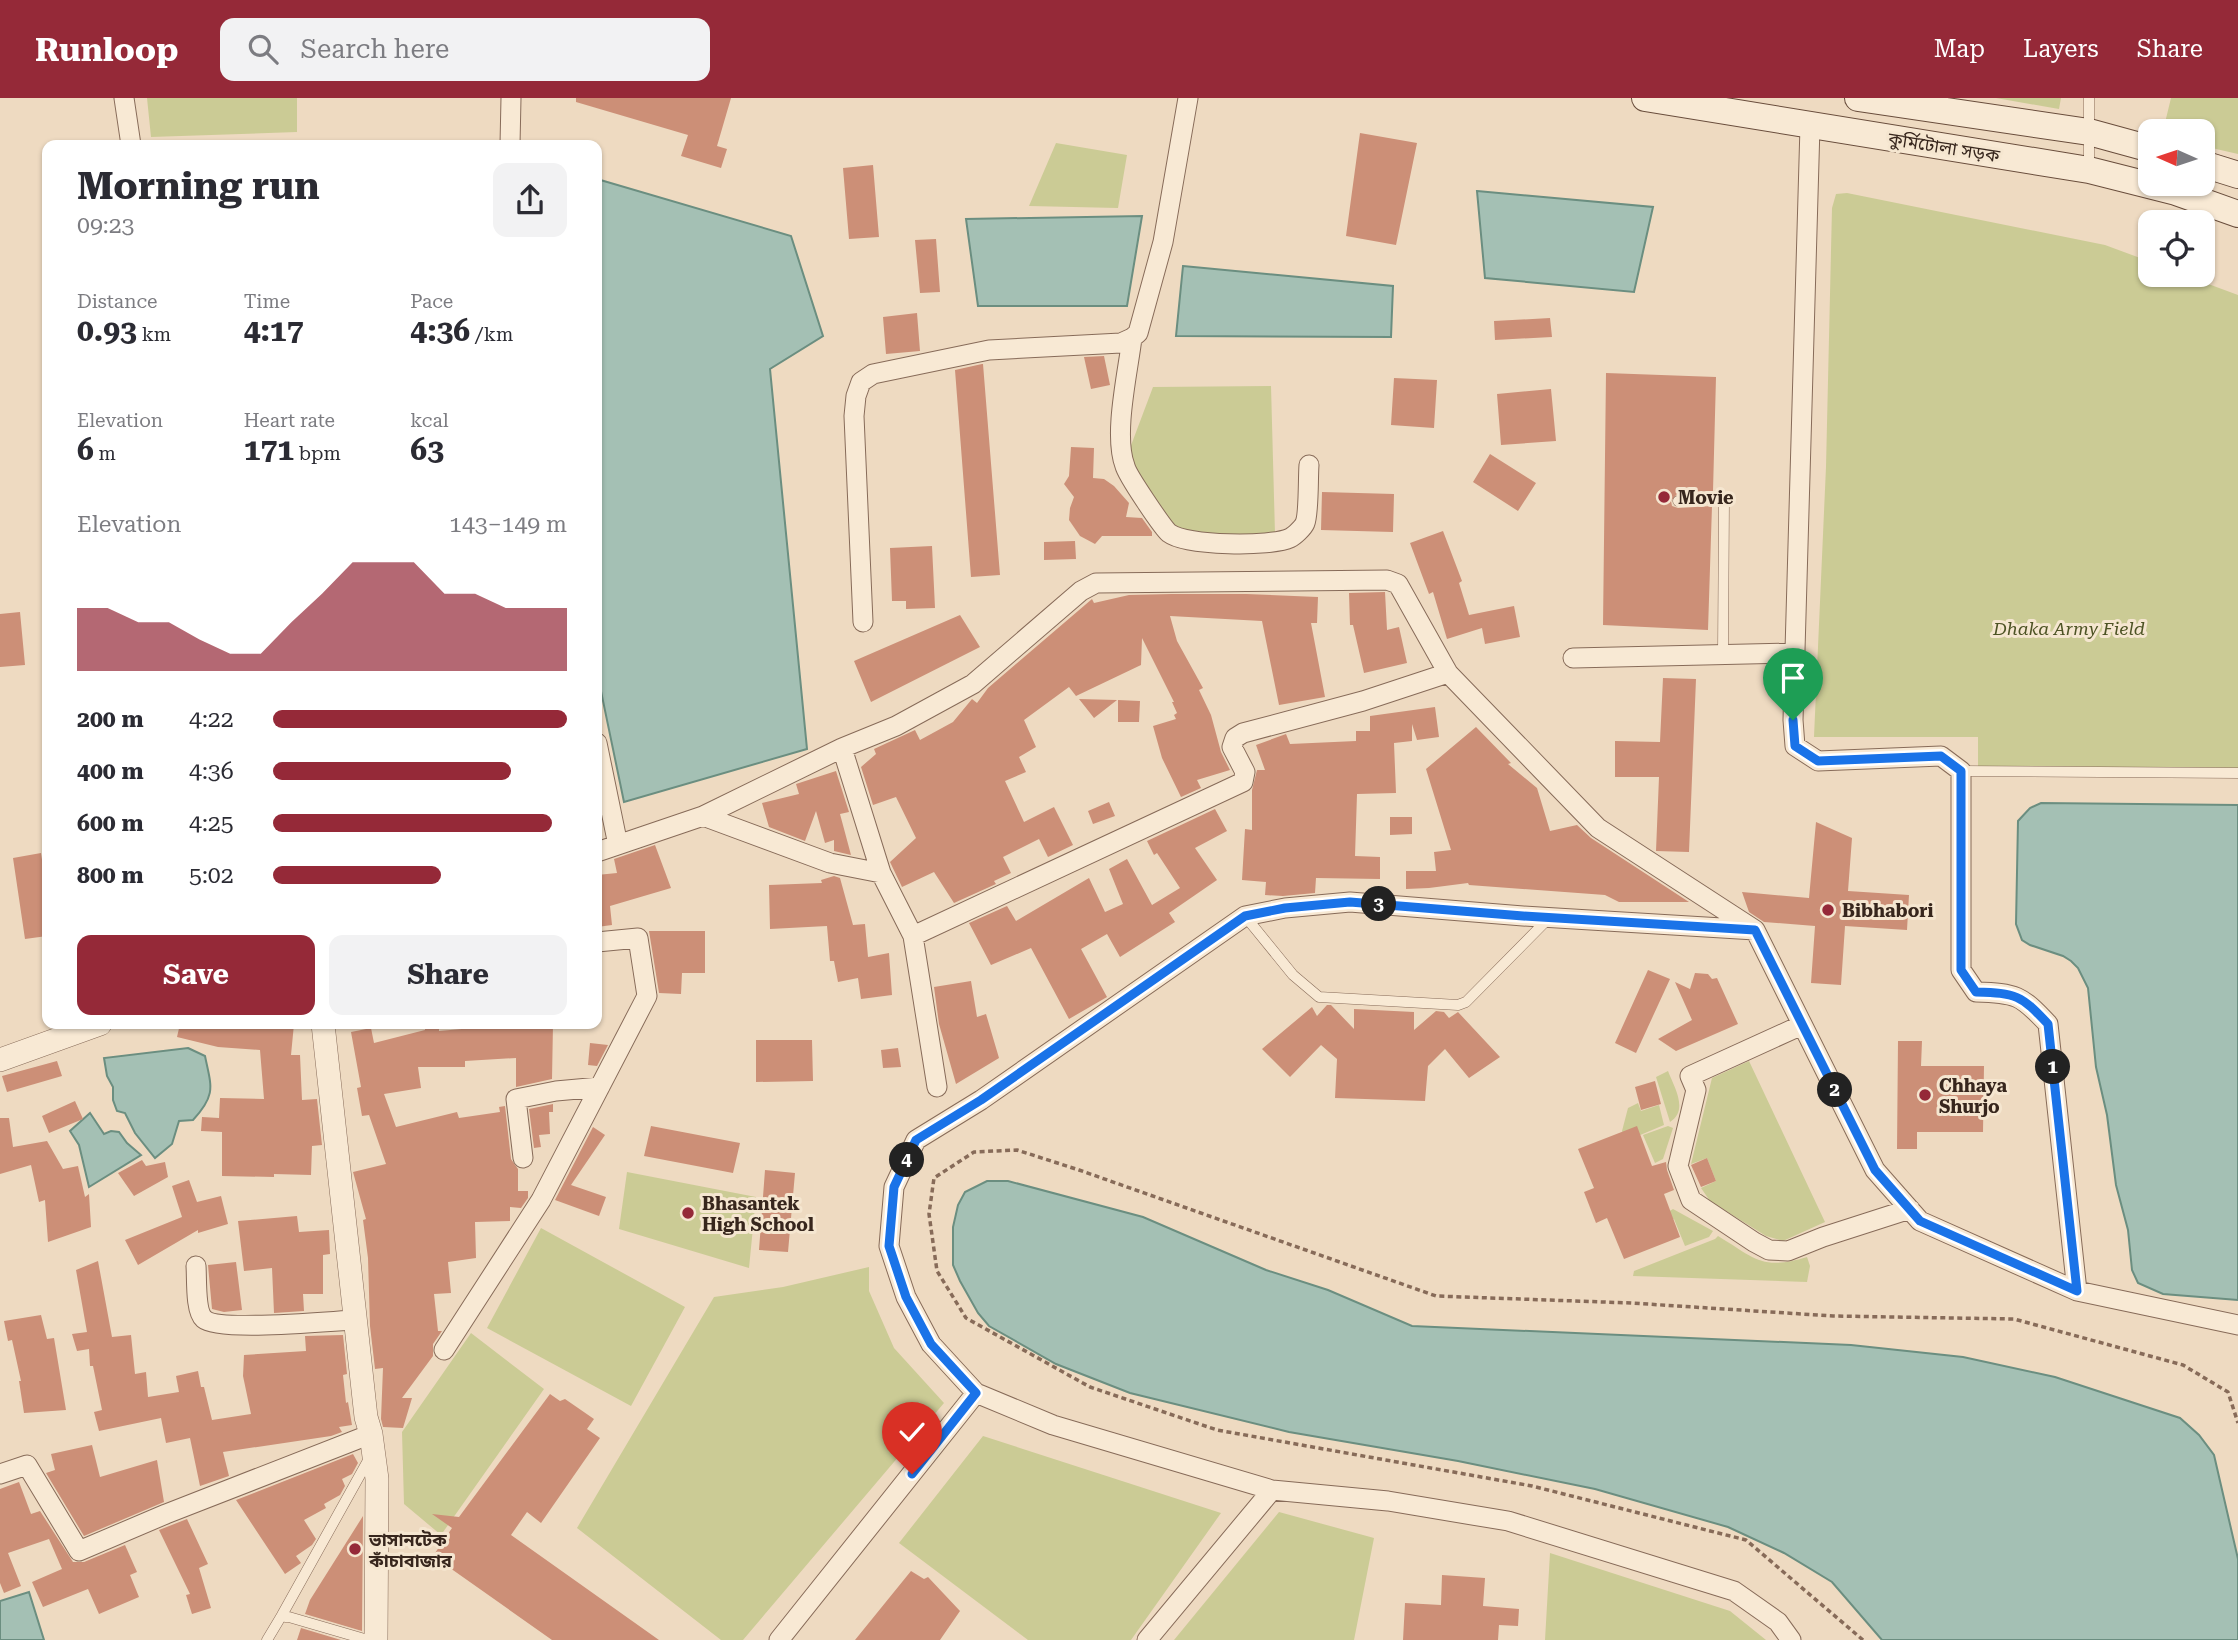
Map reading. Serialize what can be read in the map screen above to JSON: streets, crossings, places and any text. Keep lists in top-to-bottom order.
{
  "streets": {
    "main road": ["কুর্মিটোলা সড়ক"]
  },
  "parks": ["Dhaka Army Field"],
  "places": [
    "Movie",
    "Bibhabori",
    "Chhaya Shurjo",
    "Bhasantek High School",
    "ভাসানটেক কাঁচাবাজার"
  ],
  "north": "left",
  "page": {
    "header": "Runloop",
    "search": "Search here",
    "nav": ["Map", "Layers", "Share"],
    "heading": ["Morning run", "09:23"],
    "stats": [
      ["Distance", "0.93 km"],
      ["Time", "4:17"],
      ["Pace", "4:36 /km"],
      ["Elevation", "6 m"],
      ["Heart rate", "171 bpm"],
      ["kcal", "63"]
    ],
    "chart": ["Elevation", "143–149 m"],
    "list": [
      {
        "name": "200 m",
        "note": "4:22"
      },
      {
        "name": "400 m",
        "note": "4:36"
      },
      {
        "name": "600 m",
        "note": "4:25"
      },
      {
        "name": "800 m",
        "note": "5:02"
      }
    ],
    "pins": [
      "3",
      "1",
      "2",
      "4"
    ],
    "buttons": ["Save", "Share"]
  }
}
